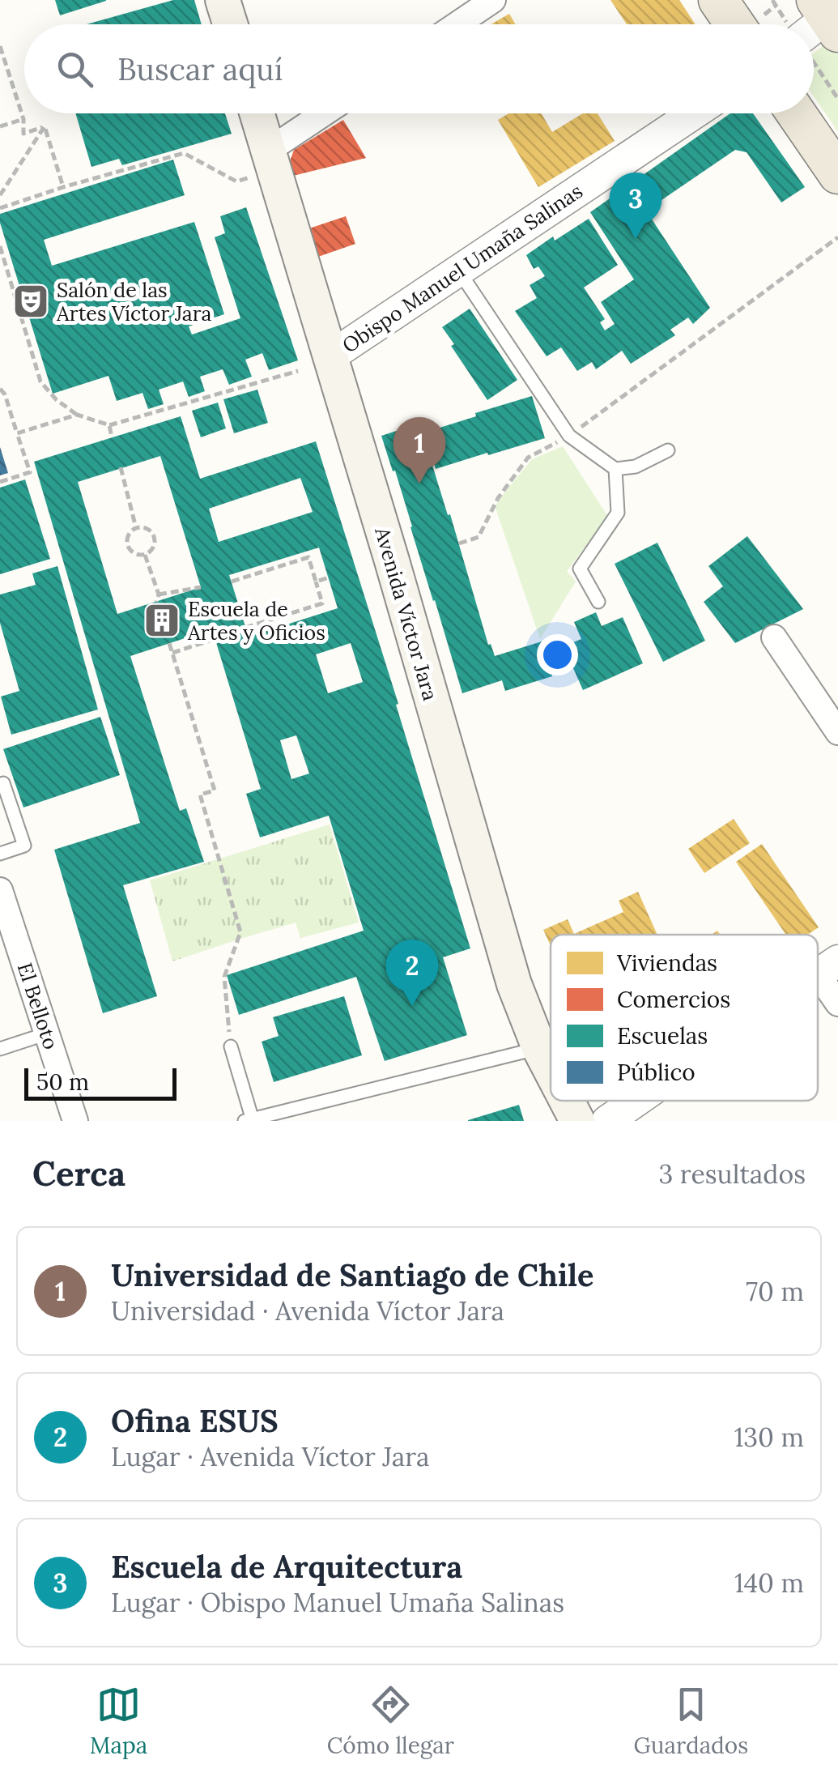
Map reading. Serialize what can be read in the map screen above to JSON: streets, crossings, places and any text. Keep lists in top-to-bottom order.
{
  "streets": {
    "main road": ["Avenida Víctor Jara"],
    "street": ["Obispo Manuel Umaña Salinas", "El Belloto"]
  },
  "crossings": [
    ["Obispo Manuel Umaña Salinas", "Avenida Víctor Jara"]
  ],
  "places": {
    "theatre": ["Salón de las Artes Víctor Jara"],
    "building": ["Escuela de Artes y Oficios"]
  },
  "legend": [
    "Viviendas",
    "Comercios",
    "Escuelas",
    "Público"
  ],
  "scale_bar": "50 m",
  "page": {
    "search": "Buscar aquí",
    "pins": ["3", "1", "2"],
    "scale": "50 m",
    "heading": ["Cerca", "3 resultados"],
    "list": [
      {
        "mark": "1",
        "name": "Universidad de Santiago de Chile",
        "note": "Universidad · Avenida Víctor Jara",
        "value": "70 m"
      },
      {
        "mark": "2",
        "name": "Ofina ESUS",
        "note": "Lugar · Avenida Víctor Jara",
        "value": "130 m"
      },
      {
        "mark": "3",
        "name": "Escuela de Arquitectura",
        "note": "Lugar · Obispo Manuel Umaña Salinas",
        "value": "140 m"
      }
    ],
    "nav": ["Mapa", "Cómo llegar", "Guardados"]
  }
}
